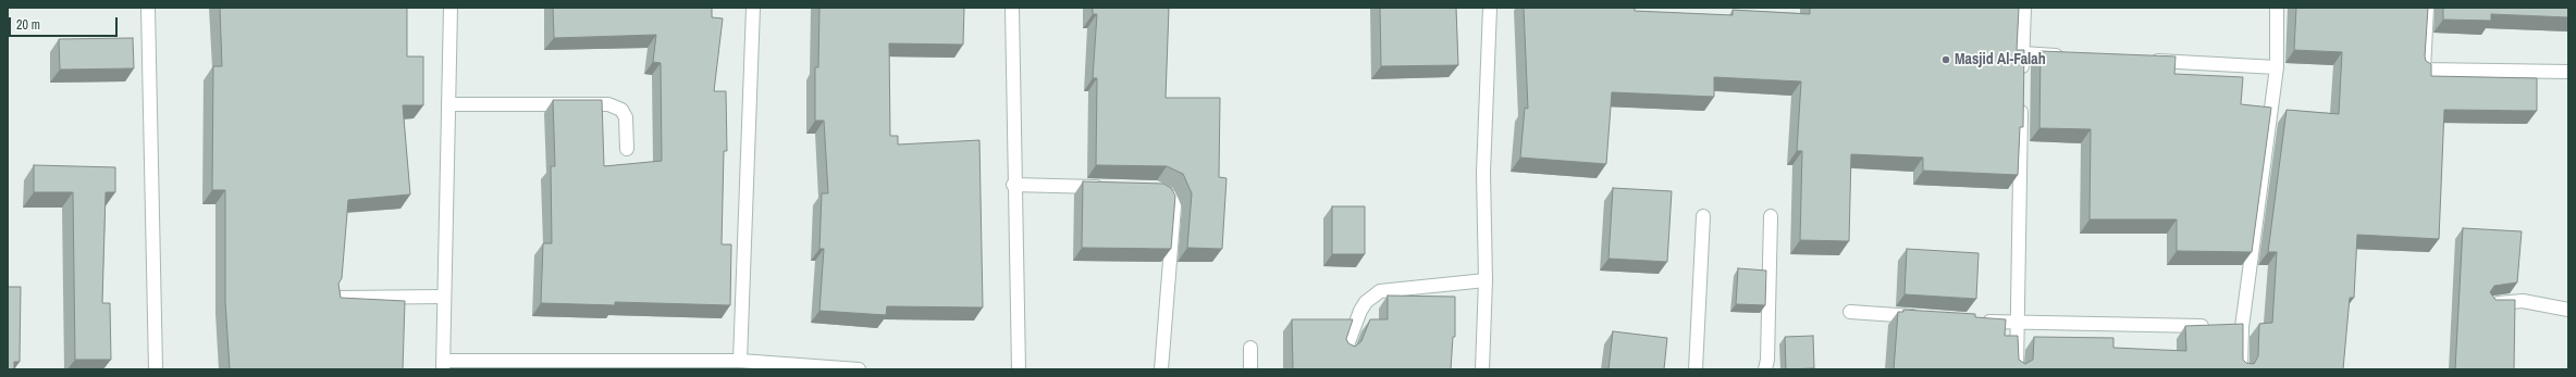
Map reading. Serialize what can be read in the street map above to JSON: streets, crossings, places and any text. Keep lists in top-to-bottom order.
{
  "places": ["Masjid Al-Falah"],
  "scale_bar": "20 m"
}
